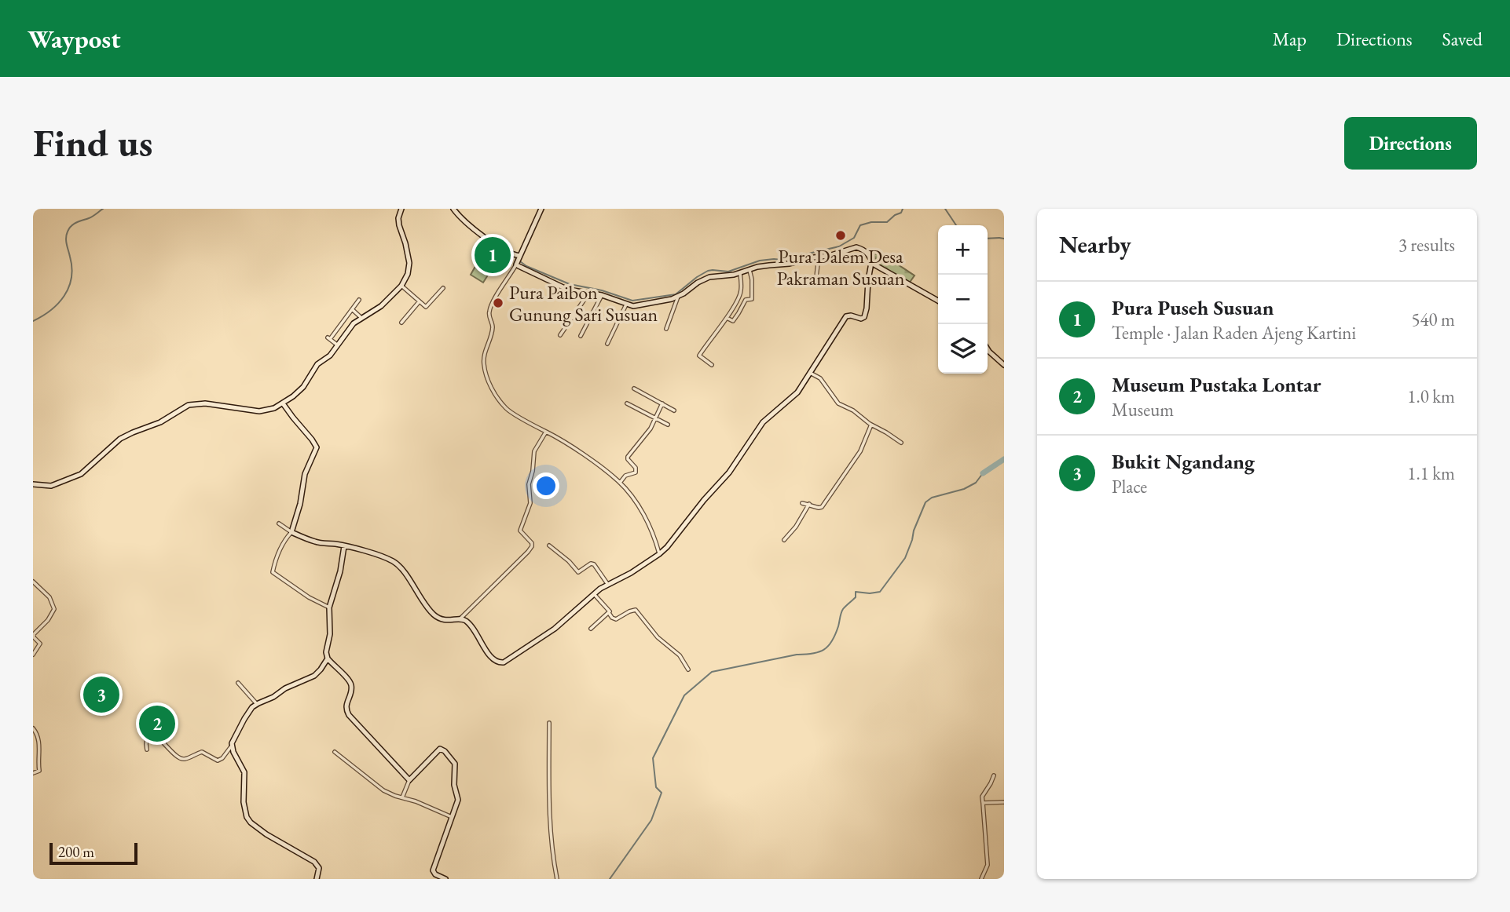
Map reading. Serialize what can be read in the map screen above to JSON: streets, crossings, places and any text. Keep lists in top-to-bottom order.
{
  "places": ["Pura Dalem Desa Pakraman Susuan", "Pura Paibon Gunung Sari Susuan"],
  "scale_bar": "200 m",
  "page": {
    "header": "Waypost",
    "nav": ["Map", "Directions", "Saved"],
    "buttons": "Directions",
    "title": "Find us",
    "heading": ["Nearby", "3 results"],
    "map_buttons": ["+", "−"],
    "pins": ["1", "3", "2"],
    "list": [
      {
        "mark": "1",
        "name": "Pura Puseh Susuan",
        "note": "Temple · Jalan Raden Ajeng Kartini",
        "value": "540 m"
      },
      {
        "mark": "2",
        "name": "Museum Pustaka Lontar",
        "note": "Museum",
        "value": "1.0 km"
      },
      {
        "mark": "3",
        "name": "Bukit Ngandang",
        "note": "Place",
        "value": "1.1 km"
      }
    ],
    "scale": "200 m"
  }
}
